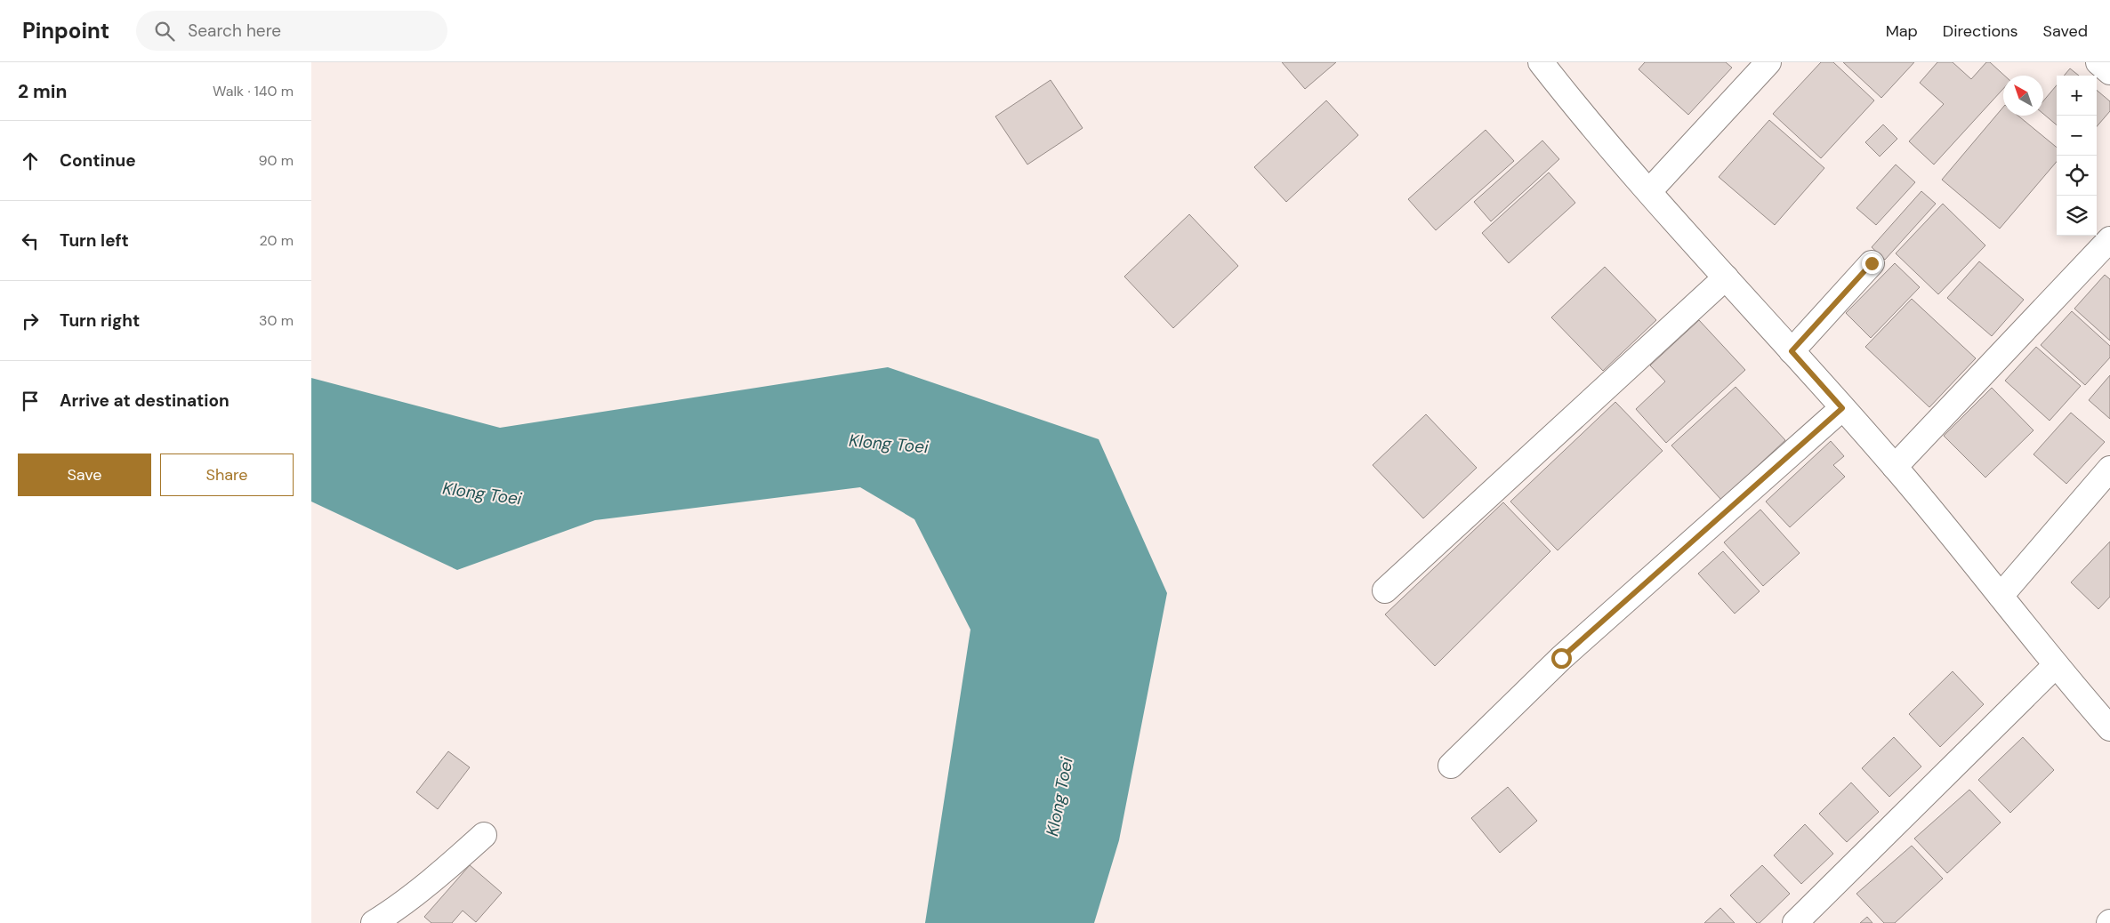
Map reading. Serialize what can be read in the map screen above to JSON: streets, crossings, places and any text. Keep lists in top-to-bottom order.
{
  "water": ["Klong Toei"],
  "north": "top left",
  "page": {
    "header": "Pinpoint",
    "search": "Search here",
    "nav": ["Map", "Directions", "Saved"],
    "heading": ["2 min", "Walk · 140 m"],
    "map_buttons": ["+", "−"],
    "list": [
      ["Continue", "90 m"],
      ["Turn left", "20 m"],
      ["Turn right", "30 m"],
      "Arrive at destination"
    ],
    "buttons": ["Save", "Share"]
  }
}
